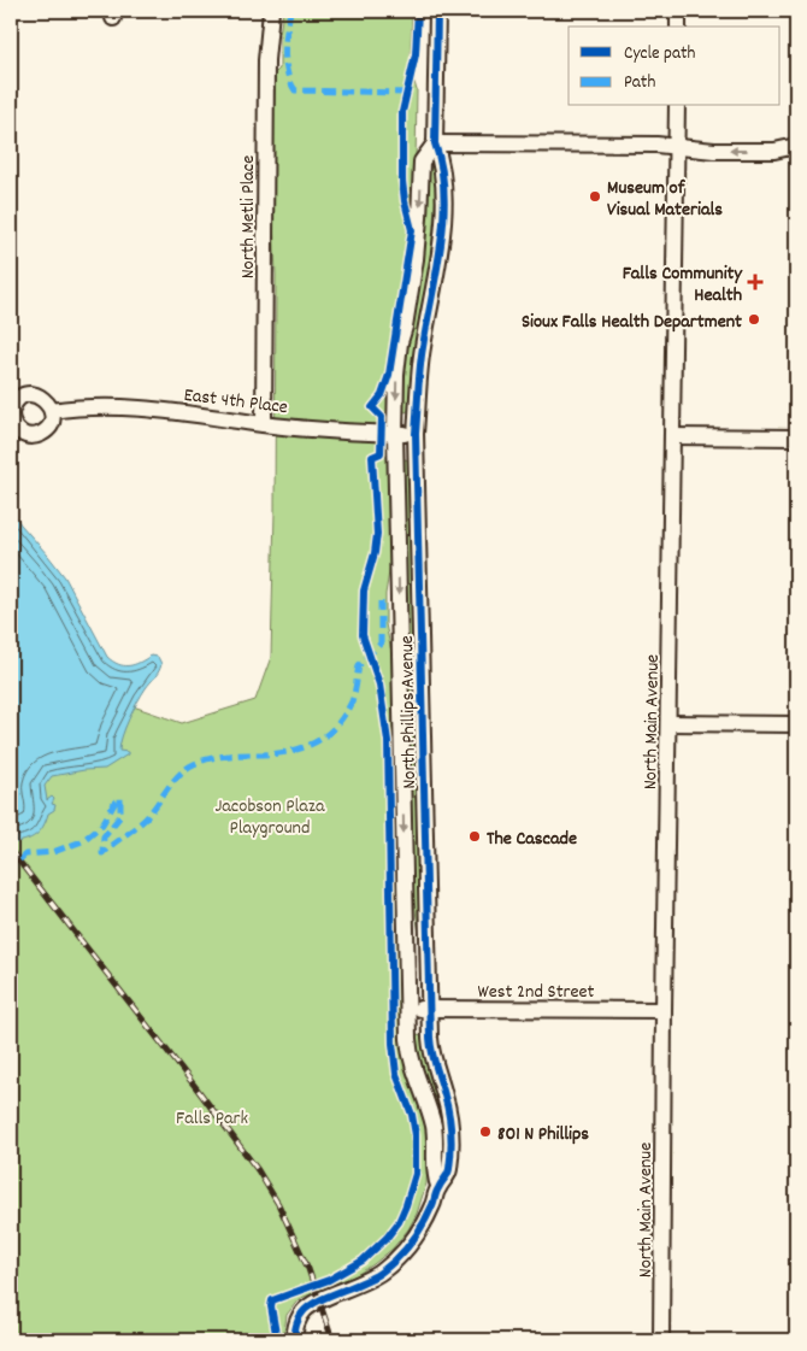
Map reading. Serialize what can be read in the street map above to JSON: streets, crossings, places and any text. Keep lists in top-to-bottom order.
{
  "streets": {
    "street": [
      "North Metli Place",
      "East 4th Place",
      "North Phillips Avenue",
      "North Main Avenue",
      "West 2nd Street"
    ]
  },
  "crossings": [
    ["North Metli Place", "East 4th Place"],
    ["East 4th Place", "North Phillips Avenue"],
    ["North Phillips Avenue", "West 2nd Street"],
    ["North Main Avenue", "West 2nd Street"]
  ],
  "parks": ["Jacobson Plaza Playground", "Falls Park"],
  "places": {
    "other": [
      "Museum of Visual Materials",
      "Sioux Falls Health Department",
      "The Cascade",
      "801 N Phillips"
    ],
    "health": ["Falls Community Health"]
  },
  "legend": ["Cycle path", "Path"]
}
